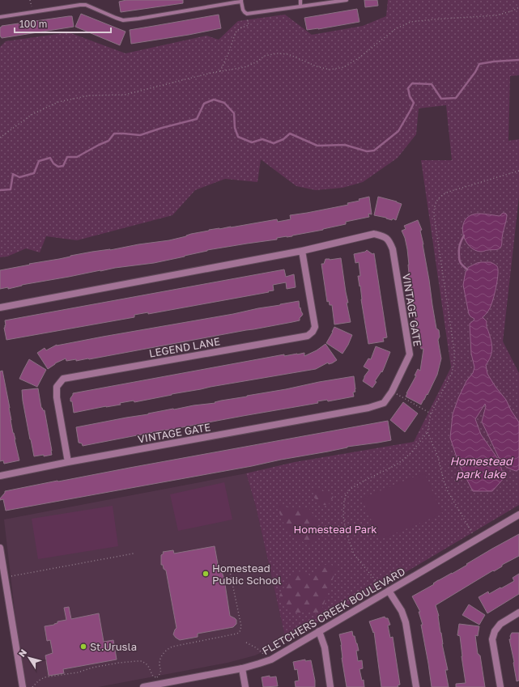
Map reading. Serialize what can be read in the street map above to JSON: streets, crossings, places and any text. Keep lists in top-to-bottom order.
{
  "streets": {
    "street": ["VINTAGE GATE", "LEGEND LANE", "FLETCHERS CREEK BOULEVARD"]
  },
  "crossings": [
    ["VINTAGE GATE", "LEGEND LANE"]
  ],
  "water": ["Homestead park lake"],
  "parks": ["Homestead Park"],
  "places": ["Homestead Public School", "St.Urusla"],
  "scale_bar": "100 m",
  "north": "top left"
}
